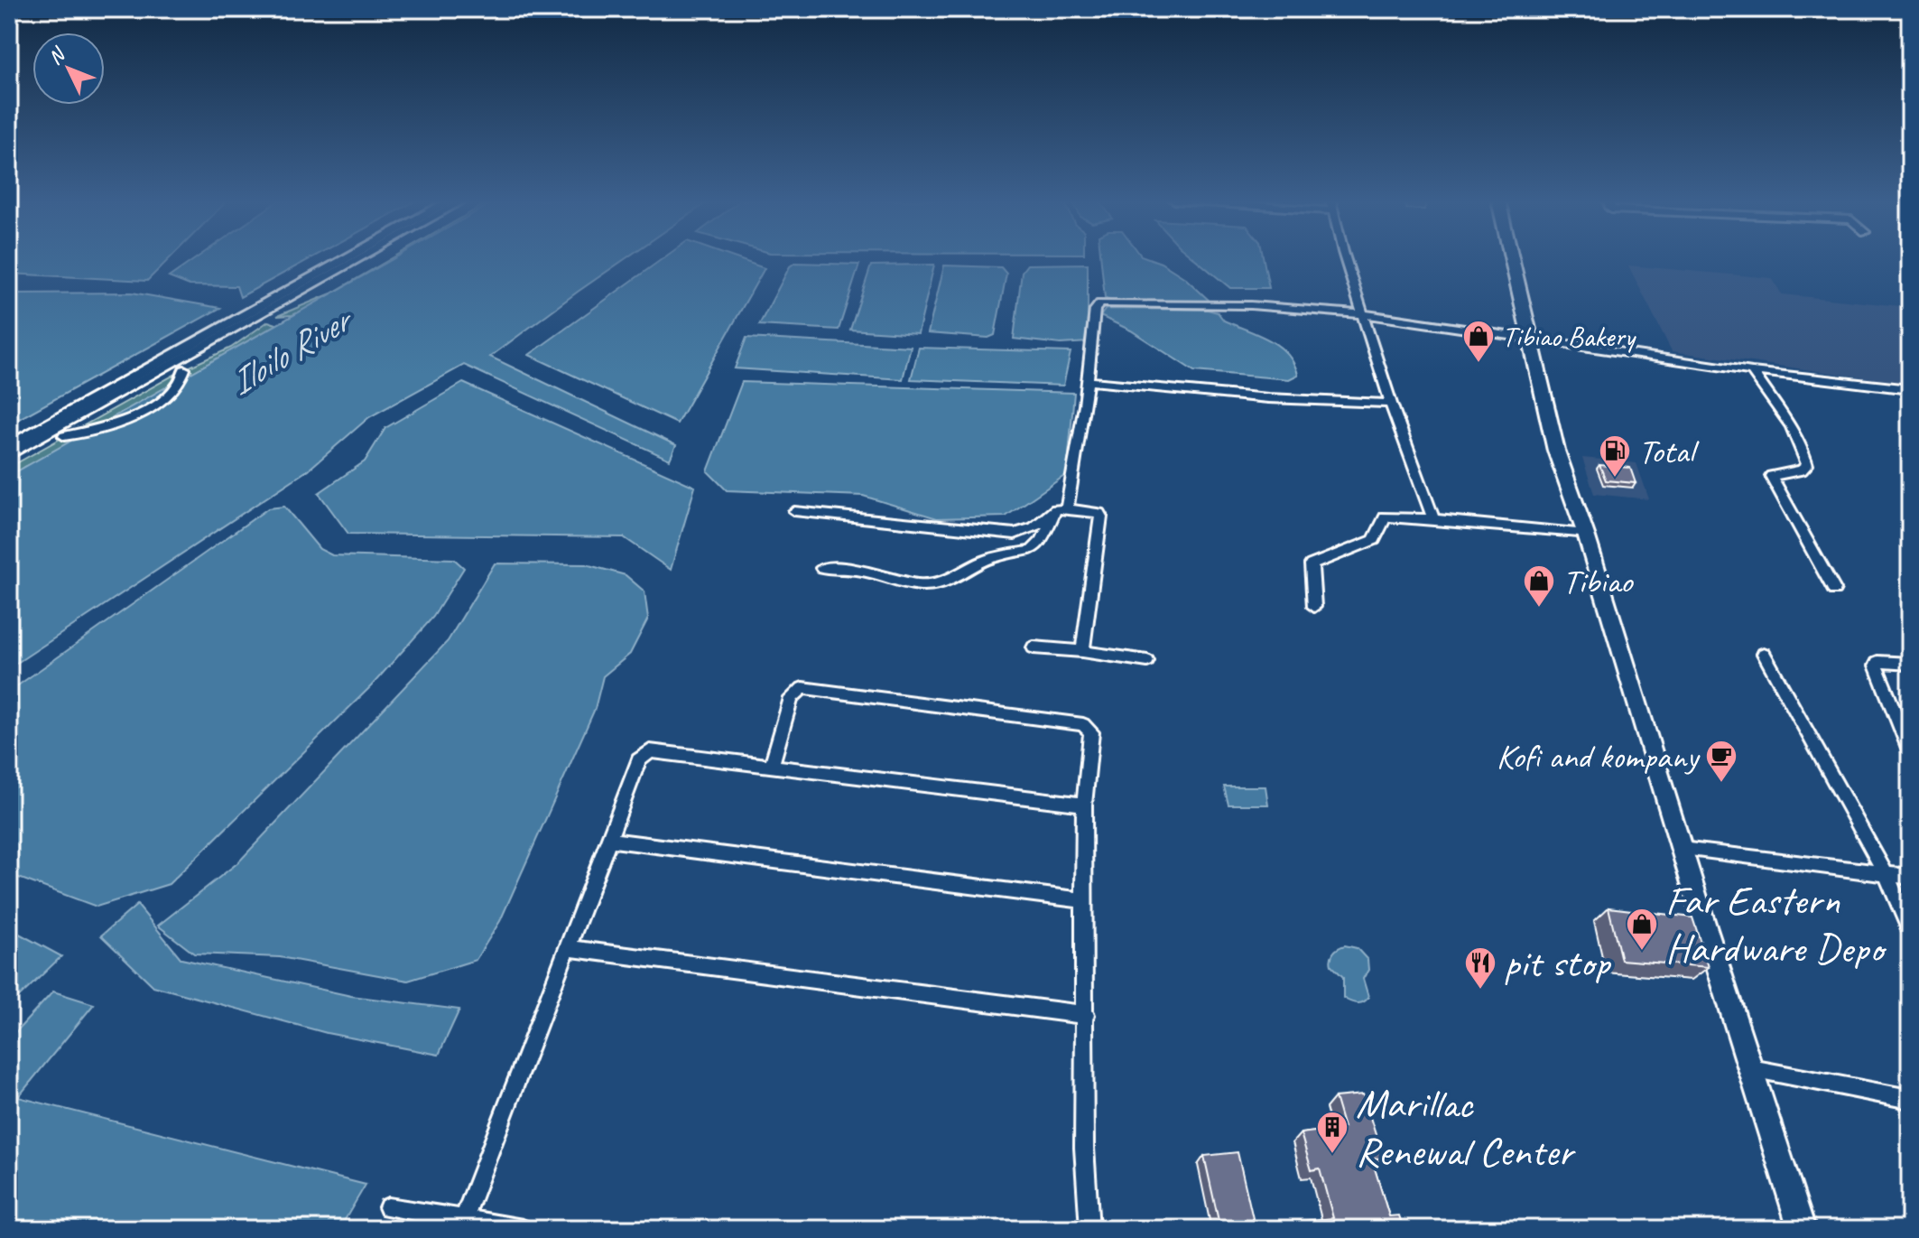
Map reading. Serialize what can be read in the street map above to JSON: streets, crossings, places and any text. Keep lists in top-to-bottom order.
{
  "water": ["Iloilo River"],
  "places": {
    "shop": ["Tibiao Bakery", "Tibiao", "Far Eastern Hardware Depo"],
    "fuel station": ["Total"],
    "cafe": ["Kofi and kompany"],
    "restaurant": ["pit stop"],
    "building": ["Marillac Renewal Center"]
  },
  "north": "top left"
}
